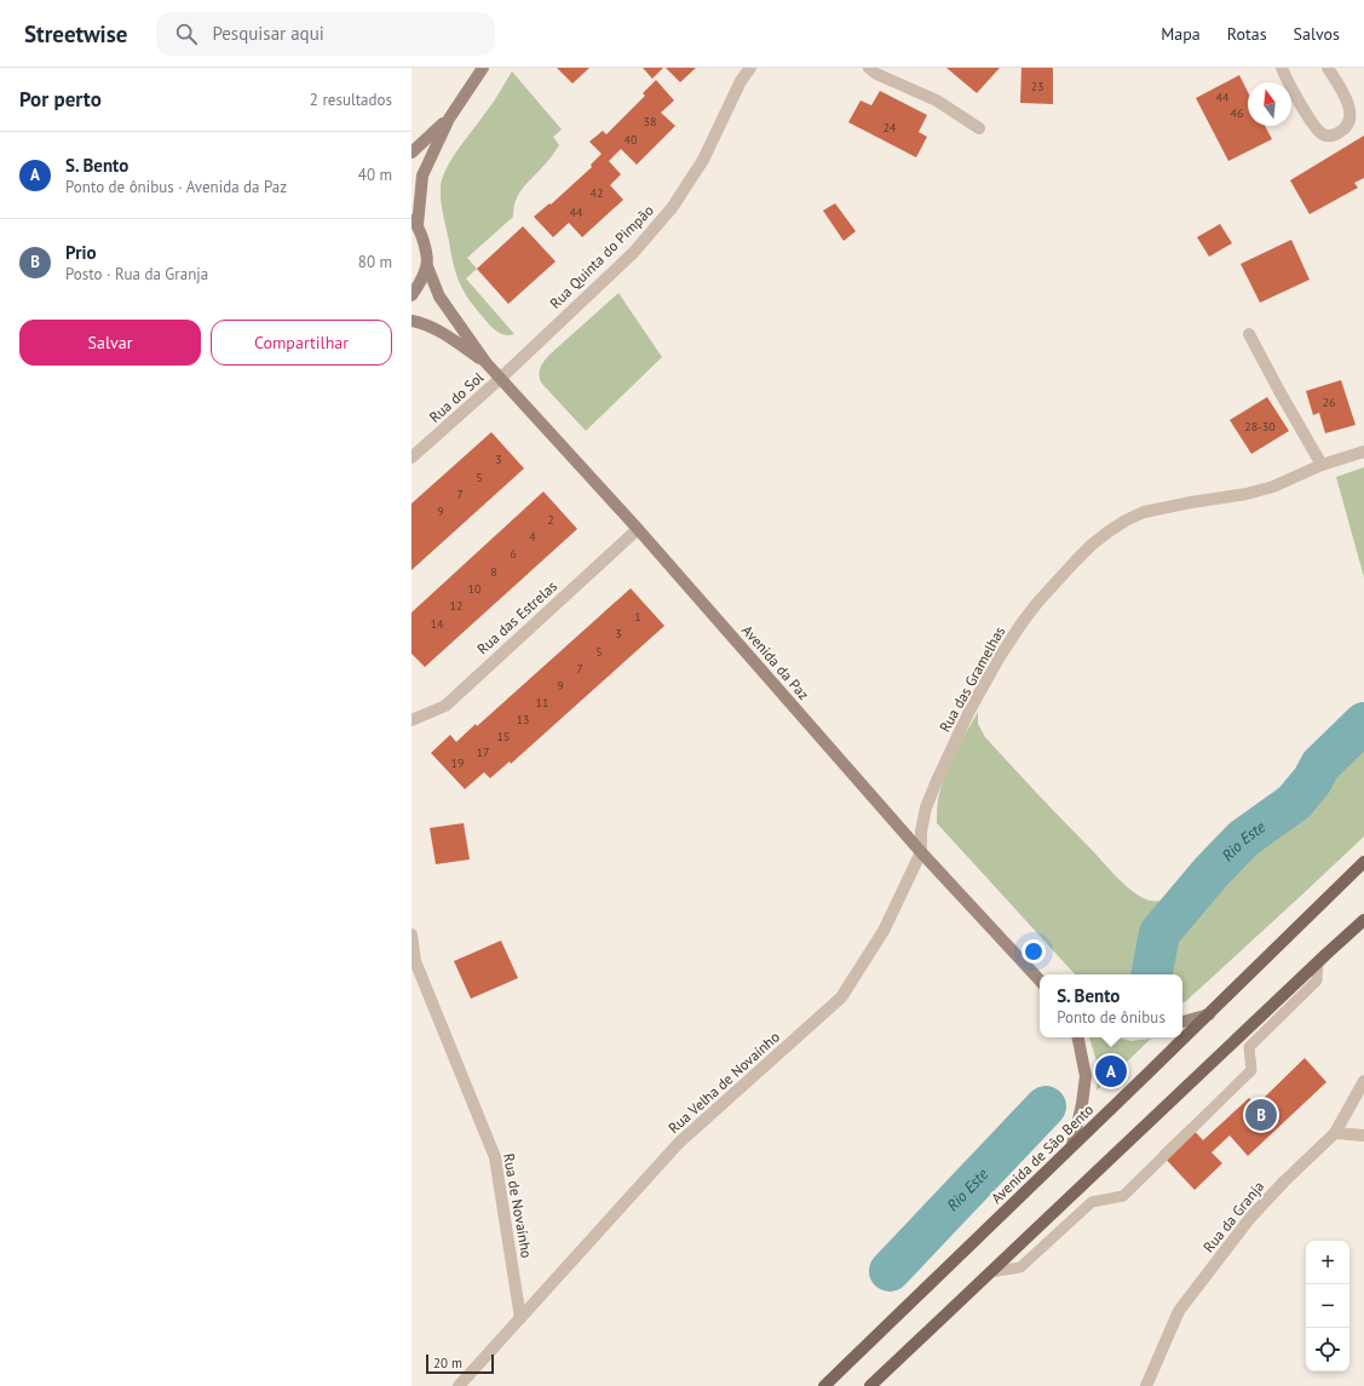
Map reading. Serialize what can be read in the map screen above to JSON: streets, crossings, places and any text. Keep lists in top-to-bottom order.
{
  "streets": {
    "main road": ["Avenida de São Bento"],
    "street": [
      "Rua Quinta do Pimpão",
      "Rua do Sol",
      "Rua das Estrelas",
      "Avenida da Paz",
      "Rua das Gramelhas",
      "Rua Velha de Novaínho",
      "Rua de Novaínho",
      "Rua da Granja"
    ]
  },
  "crossings": [
    ["Rua Quinta do Pimpão", "Rua do Sol"],
    ["Rua Quinta do Pimpão", "Avenida da Paz"],
    ["Rua do Sol", "Avenida da Paz"],
    ["Rua das Estrelas", "Avenida da Paz"],
    ["Avenida da Paz", "Rua das Gramelhas"],
    ["Avenida da Paz", "Rua Velha de Novaínho"],
    ["Rua das Gramelhas", "Rua Velha de Novaínho"],
    ["Rua Velha de Novaínho", "Rua de Novaínho"]
  ],
  "water": ["Rio Este"],
  "house_numbers": [
    "23",
    "44",
    "46",
    "38",
    "24",
    "40",
    "42",
    "44",
    "26",
    "28-30",
    "3",
    "5",
    "7",
    "9",
    "2",
    "4",
    "6",
    "8",
    "10",
    "12",
    "1",
    "14",
    "3",
    "5",
    "7",
    "9",
    "11",
    "13",
    "15",
    "17",
    "19"
  ],
  "scale_bar": "20 m",
  "north": "top",
  "page": {
    "header": "Streetwise",
    "search": "Pesquisar aqui",
    "nav": ["Mapa", "Rotas", "Salvos"],
    "heading": ["Por perto", "2 resultados"],
    "list": [
      {
        "mark": "A",
        "name": "S. Bento",
        "note": "Ponto de ônibus · Avenida da Paz",
        "value": "40 m"
      },
      {
        "mark": "B",
        "name": "Prio",
        "note": "Posto · Rua da Granja",
        "value": "80 m"
      }
    ],
    "buttons": ["Salvar", "Compartilhar"],
    "popup": ["S. Bento", "Ponto de ônibus"],
    "pins": ["A", "B"],
    "map_buttons": ["+", "−"],
    "scale": "20 m"
  }
}
